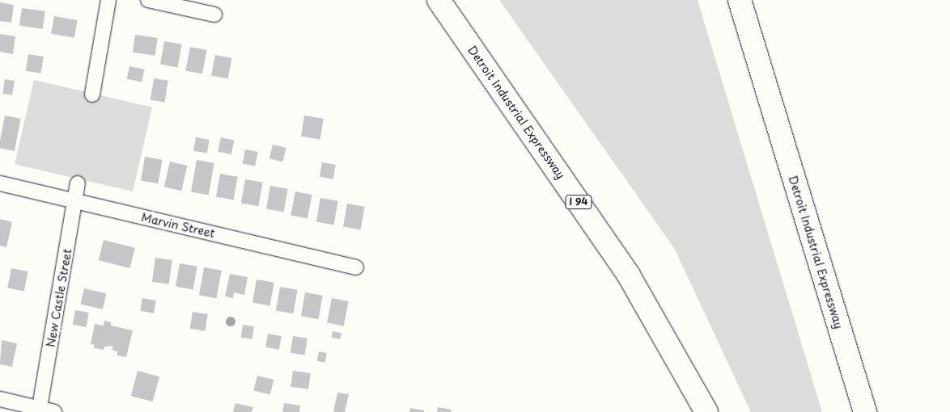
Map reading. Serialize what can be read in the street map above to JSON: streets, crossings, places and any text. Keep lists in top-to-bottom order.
{
  "streets": {
    "highway": ["Detroit Industrial Expressway", "I 94"],
    "street": ["Marvin Street", "New Castle Street"]
  },
  "crossings": [
    ["Marvin Street", "New Castle Street"]
  ]
}
